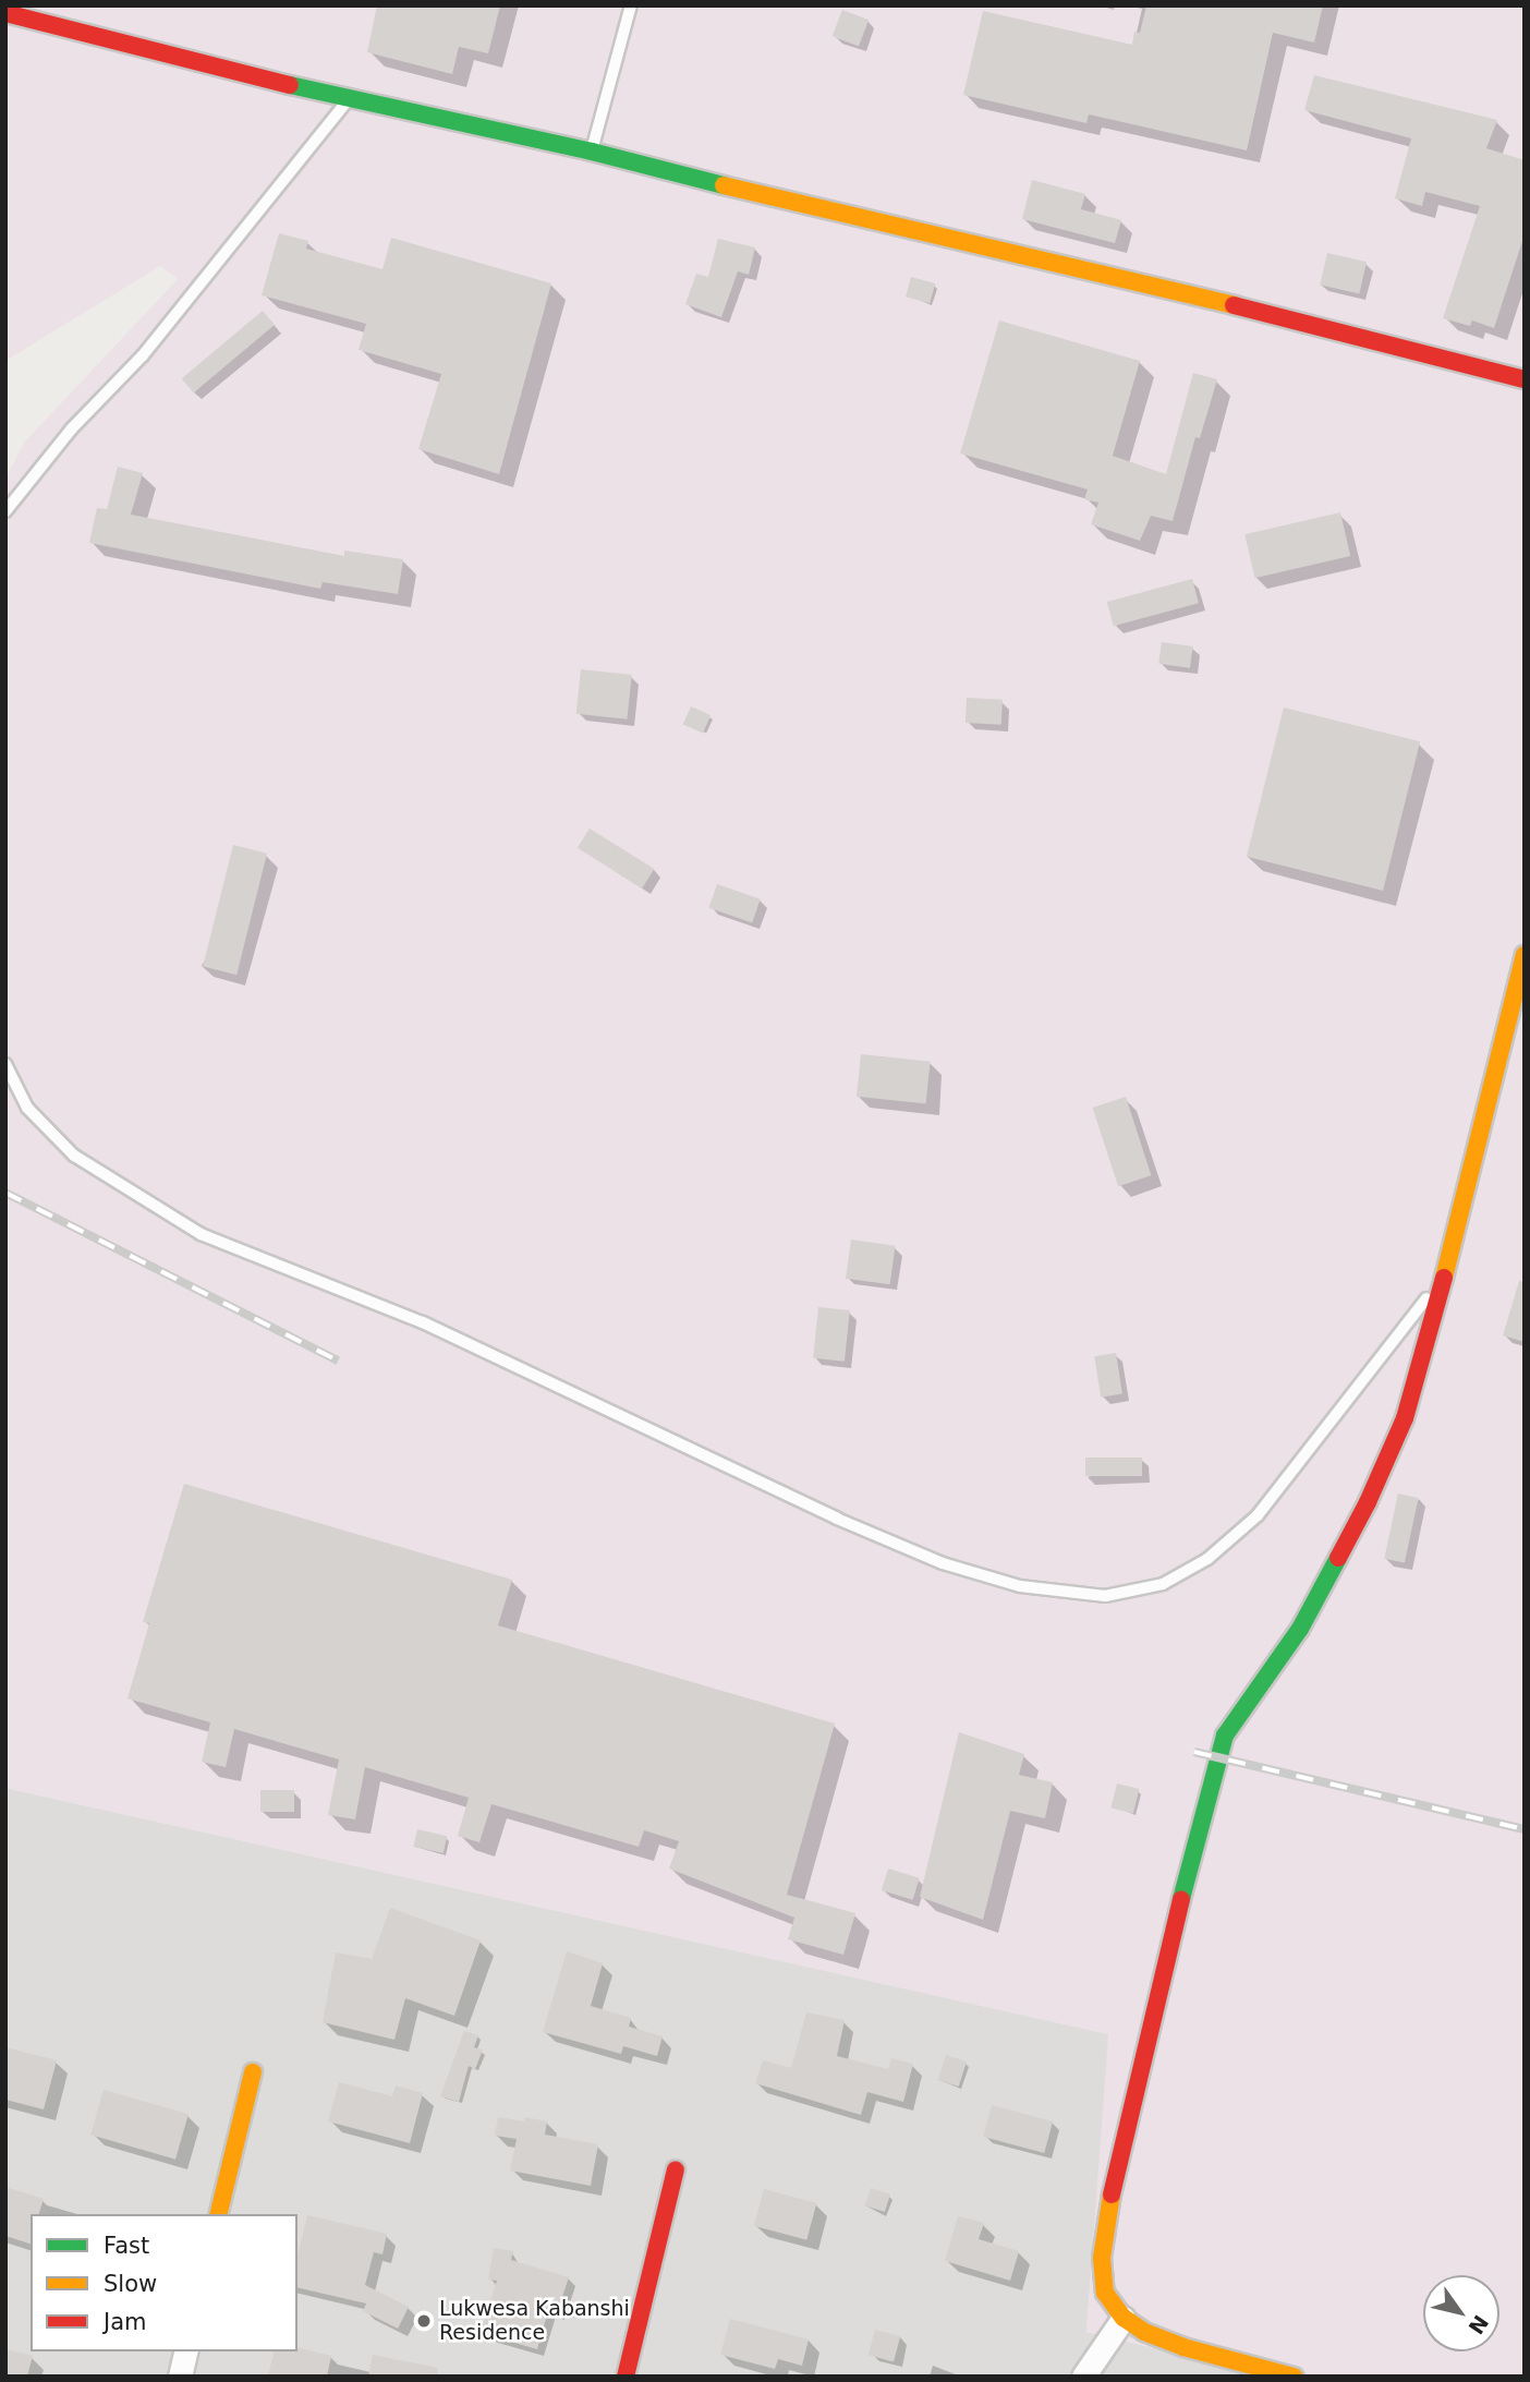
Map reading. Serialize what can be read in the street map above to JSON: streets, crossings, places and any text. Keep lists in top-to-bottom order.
{
  "places": ["Lukwesa Kabanshi Residence"],
  "legend": ["Fast", "Slow", "Jam"],
  "north": "bottom right"
}
